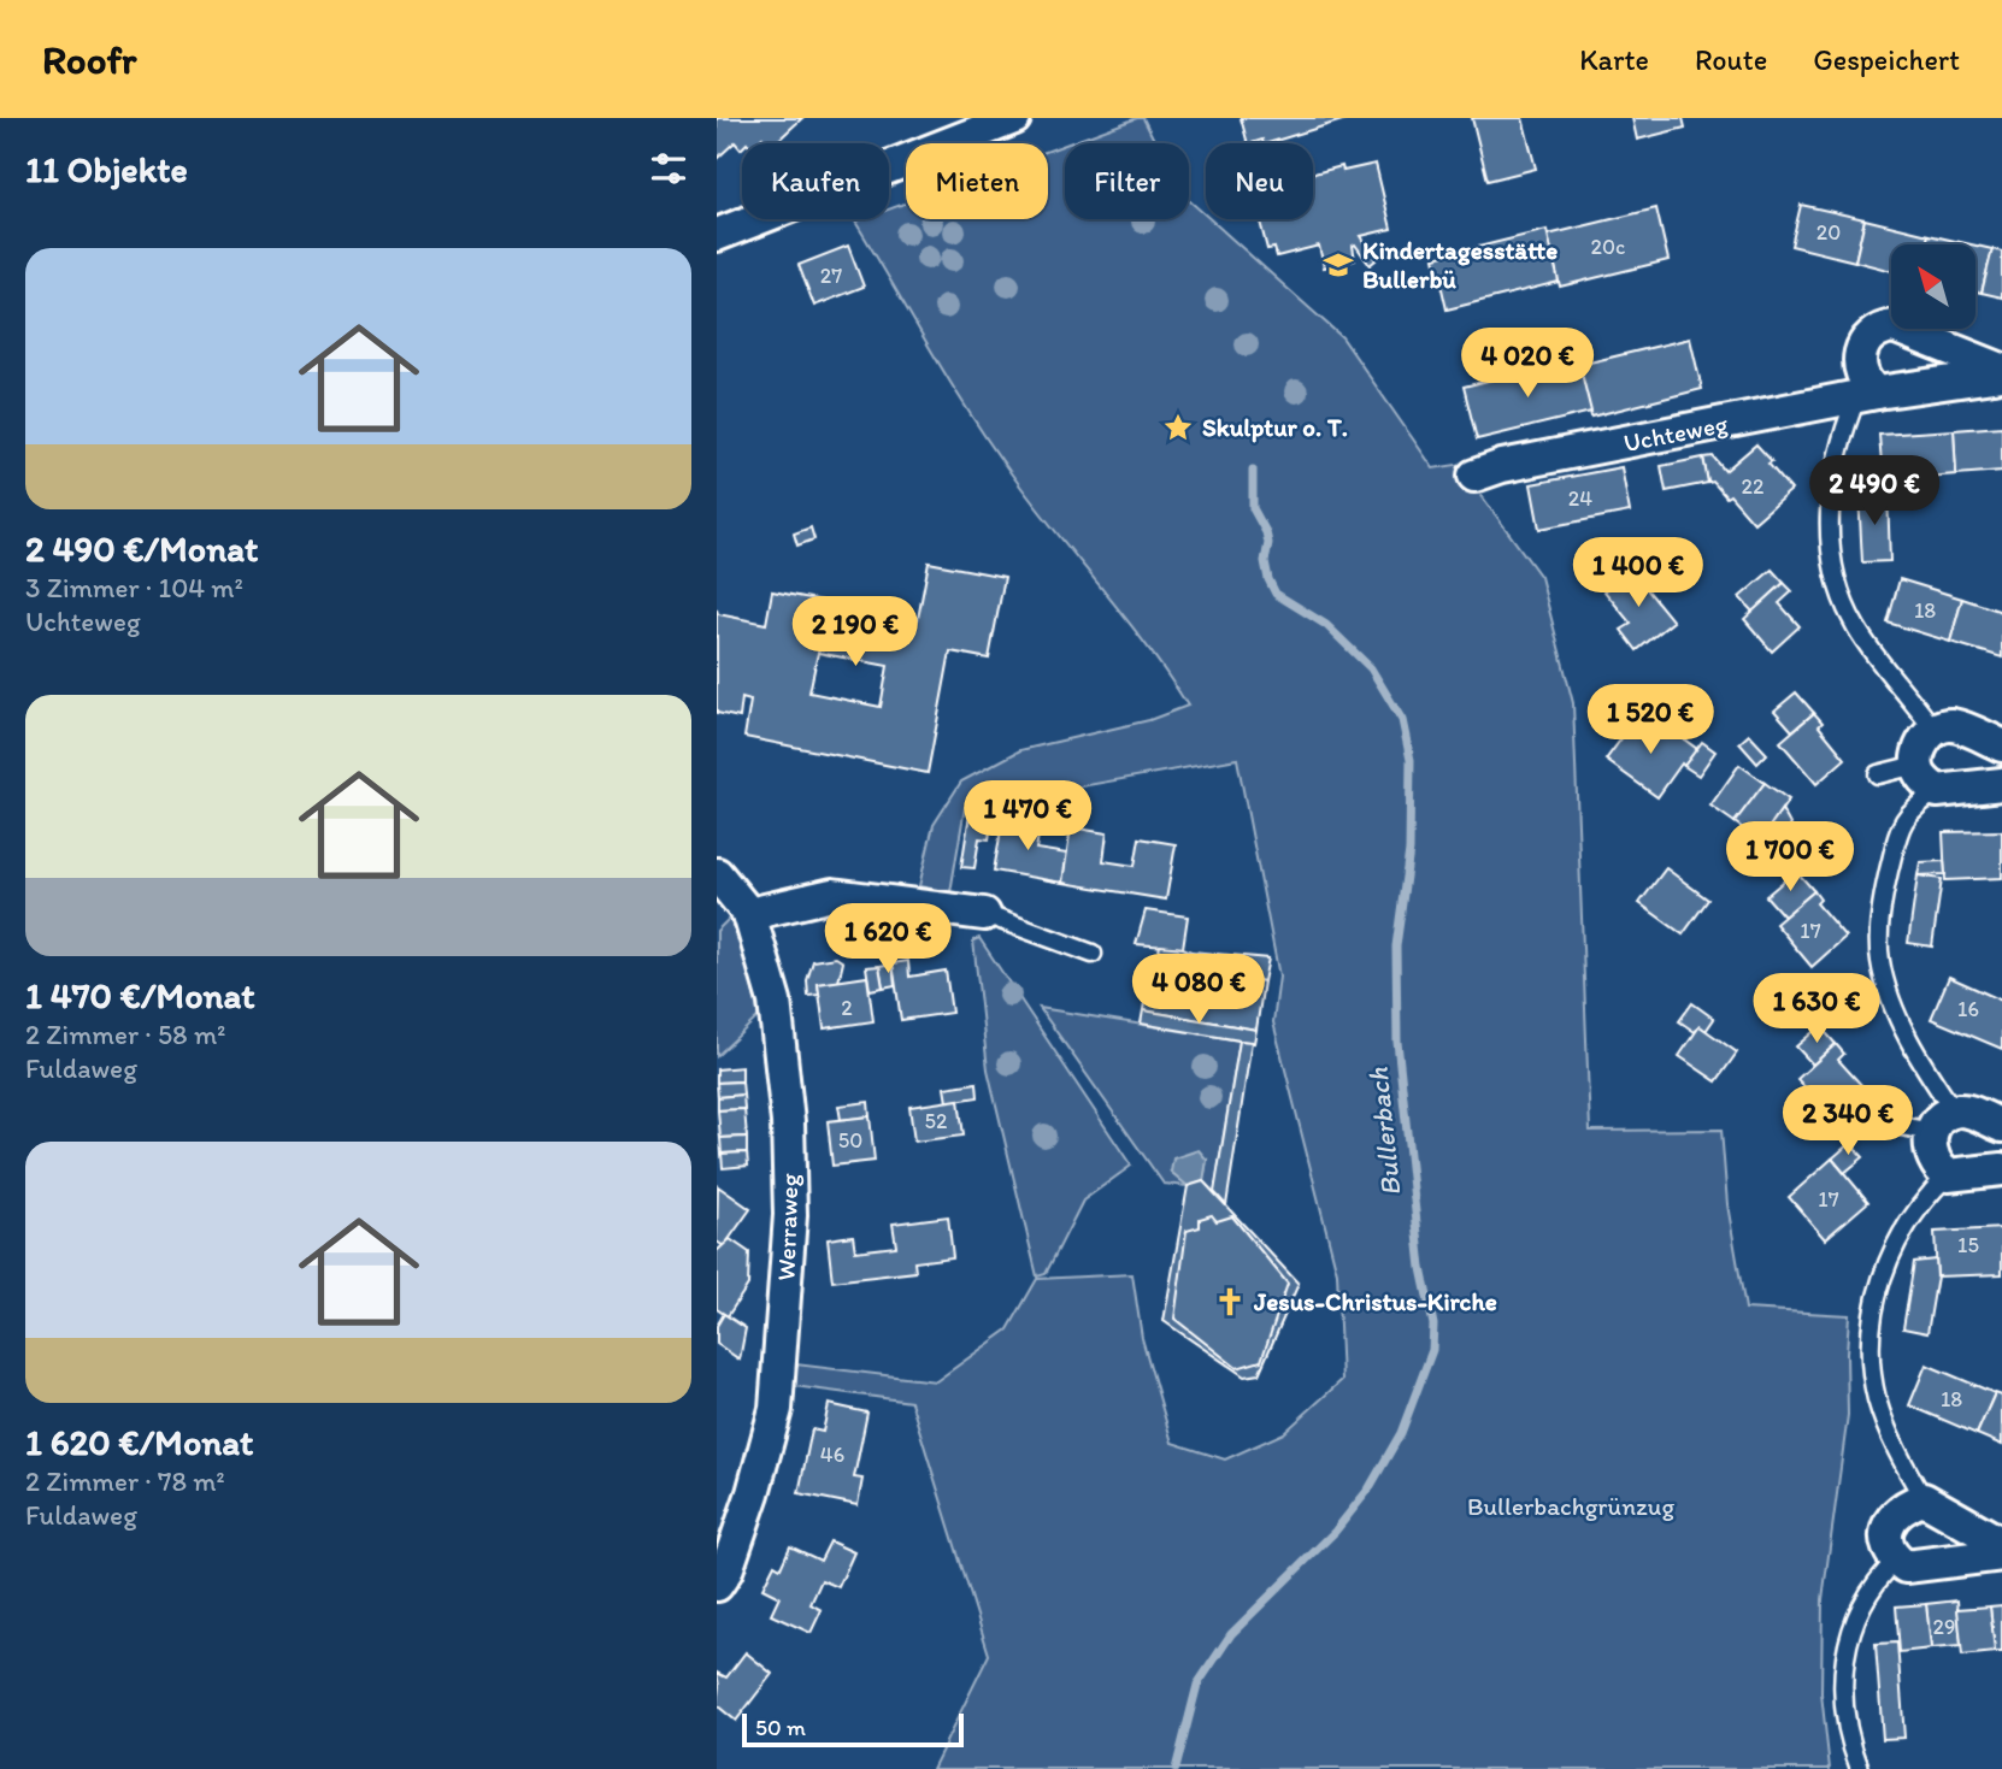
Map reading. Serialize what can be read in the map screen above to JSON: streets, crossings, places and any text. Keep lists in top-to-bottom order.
{
  "streets": {
    "street": ["Uchteweg", "Werraweg"]
  },
  "water": ["Bullerbach"],
  "parks": ["Bullerbachgrünzug"],
  "places": {
    "school or university": ["Kindertagesstätte Bullerbü"],
    "place": ["Skulptur o. T."],
    "church": ["Jesus-Christus-Kirche"]
  },
  "house_numbers": [
    "20",
    "20c",
    "27",
    "22",
    "24",
    "18",
    "17",
    "2",
    "16",
    "52",
    "50",
    "17",
    "15",
    "18",
    "46",
    "29"
  ],
  "scale_bar": "50 m",
  "north": "top left",
  "page": {
    "header": "Roofr",
    "nav": ["Karte", "Route", "Gespeichert"],
    "heading": "11 Objekte",
    "chip": [
      "Kaufen",
      "Mieten",
      "Filter",
      "Neu"
    ],
    "list": [
      {
        "name": "2 490 €/Monat",
        "note": "3 Zimmer · 104 m² · Uchteweg"
      },
      {
        "name": "1 470 €/Monat",
        "note": "2 Zimmer · 58 m² · Fuldaweg"
      },
      {
        "name": "1 620 €/Monat",
        "note": "2 Zimmer · 78 m² · Fuldaweg"
      }
    ],
    "price": [
      "4 020 €",
      "2 490 €",
      "1 400 €",
      "2 190 €",
      "1 520 €",
      "1 470 €",
      "1 700 €",
      "1 620 €",
      "4 080 €",
      "1 630 €",
      "2 340 €"
    ],
    "scale": "50 m"
  }
}
